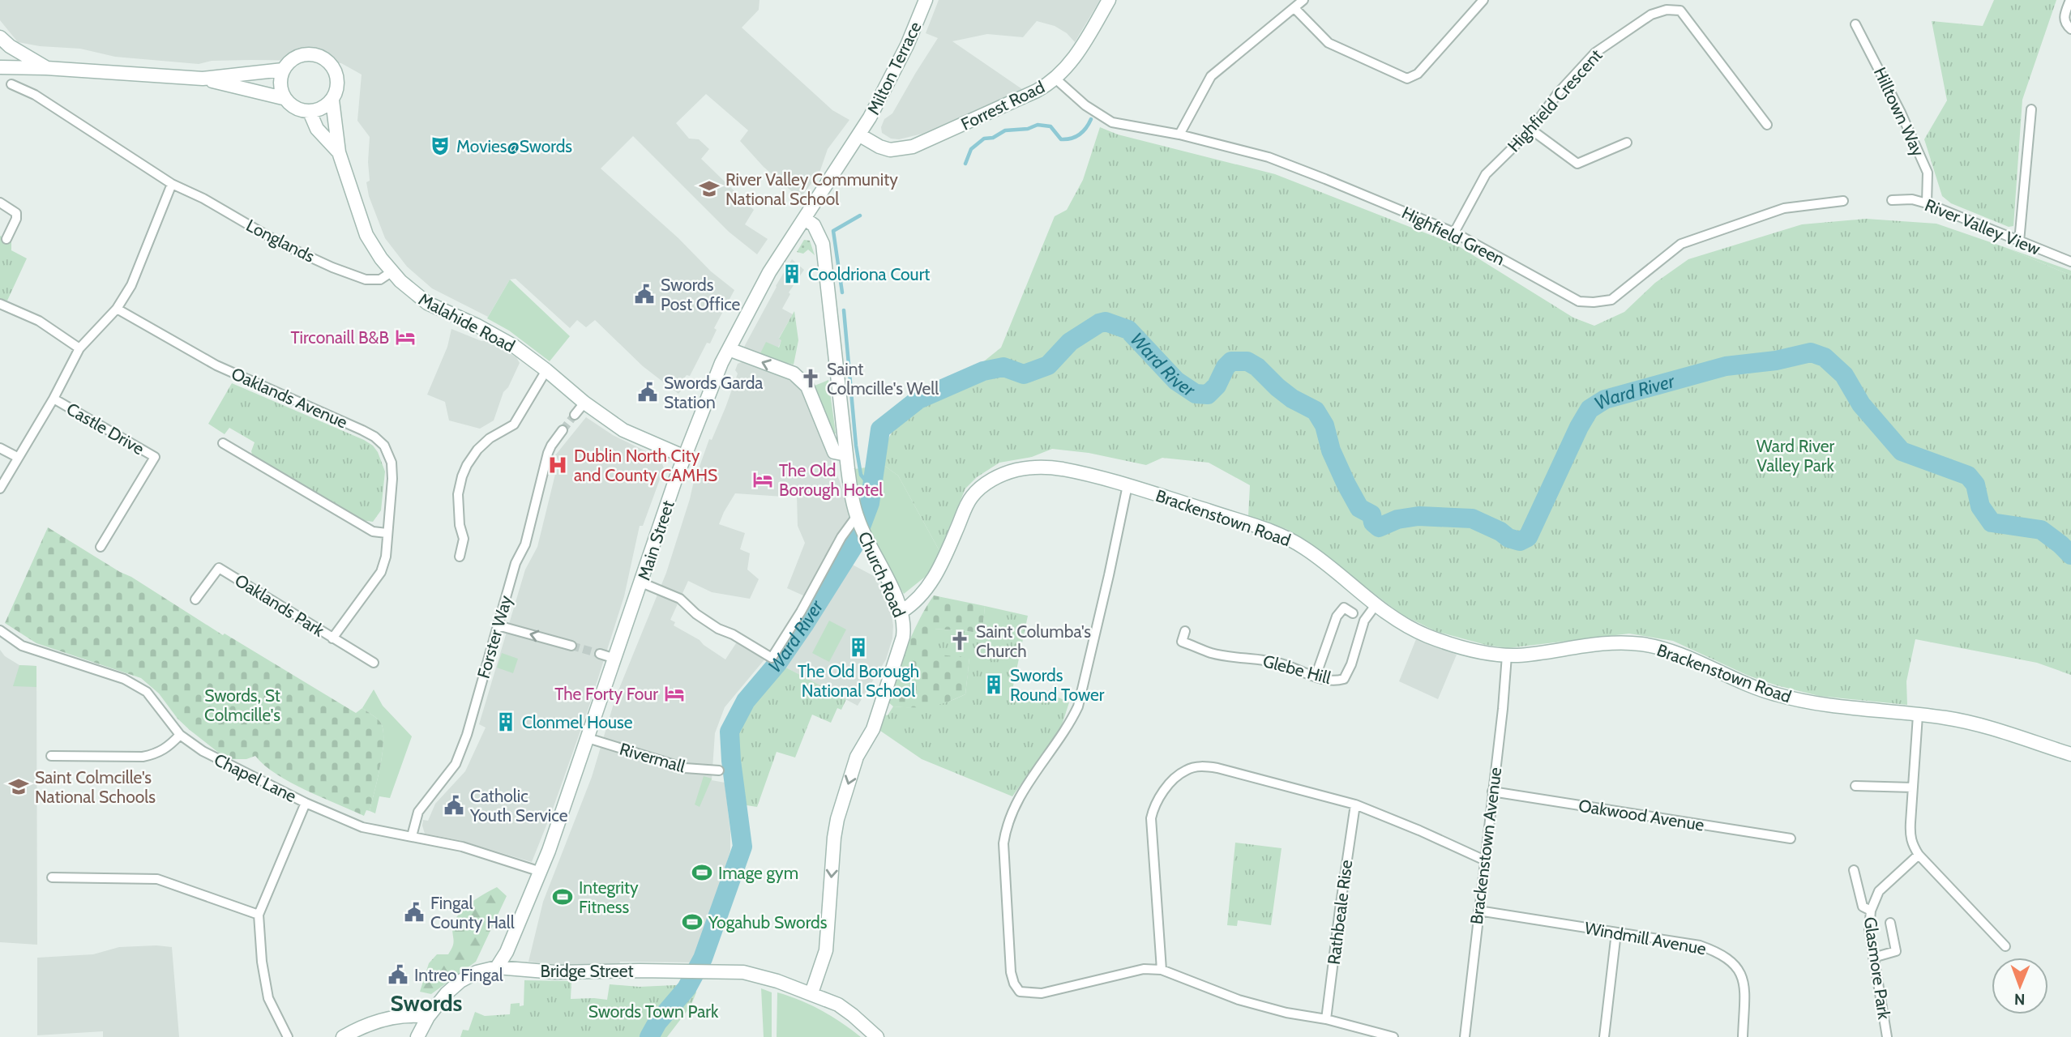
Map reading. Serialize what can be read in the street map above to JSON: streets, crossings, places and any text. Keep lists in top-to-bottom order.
{
  "streets": {
    "street": [
      "Milton Terrace",
      "Highfield Crescent",
      "Forrest Road",
      "Hilltown Way",
      "River Valley View",
      "Highfield Green",
      "Longlands",
      "Malahide Road",
      "Oaklands Avenue",
      "Castle Drive",
      "Brackenstown Road",
      "Main Street",
      "Church Road",
      "Oaklands Park",
      "Forster Way",
      "Glebe Hill",
      "Rivermall",
      "Chapel Lane",
      "Oakwood Avenue",
      "Brackenstown Avenue",
      "Rathbeale Rise",
      "Windmill Avenue",
      "Glasmore Park",
      "Bridge Street"
    ]
  },
  "crossings": [
    ["Milton Terrace", "Forrest Road"],
    ["Milton Terrace", "Main Street"],
    ["Highfield Crescent", "Highfield Green"],
    ["Forrest Road", "Highfield Green"],
    ["Forrest Road", "Main Street"],
    ["Hilltown Way", "River Valley View"],
    ["Longlands", "Malahide Road"],
    ["Malahide Road", "Main Street"],
    ["Oaklands Avenue", "Oaklands Park"],
    ["Brackenstown Road", "Church Road"],
    ["Brackenstown Road", "Glebe Hill"],
    ["Brackenstown Road", "Brackenstown Avenue"],
    ["Main Street", "Church Road"],
    ["Main Street", "Rivermall"],
    ["Main Street", "Chapel Lane"],
    ["Main Street", "Bridge Street"],
    ["Church Road", "Bridge Street"],
    ["Forster Way", "Chapel Lane"],
    ["Oakwood Avenue", "Brackenstown Avenue"],
    ["Brackenstown Avenue", "Windmill Avenue"]
  ],
  "one_way": ["Church Road"],
  "districts": ["Swords"],
  "water": ["Ward River"],
  "parks": ["Ward River Valley Park", "Swords, St Colmcille's", "Swords Town Park"],
  "places": {
    "theatre": ["Movies@Swords"],
    "school or university": ["River Valley Community National School", "Saint Colmcille's National Schools"],
    "building": [
      "Cooldriona Court",
      "The Old Borough National School",
      "Swords Round Tower",
      "Clonmel House"
    ],
    "public building": [
      "Swords Post Office",
      "Swords Garda Station",
      "Catholic Youth Service",
      "Fingal County Hall",
      "Intreo Fingal"
    ],
    "hotel": ["Tirconaill B&B", "The Old Borough Hotel", "The Forty Four"],
    "church": ["Saint Colmcille's Well", "Saint Columba's Church"],
    "hospital": ["Dublin North City and County CAMHS"],
    "sports": ["Image gym", "Integrity Fitness", "Yogahub Swords"]
  },
  "north": "bottom"
}
